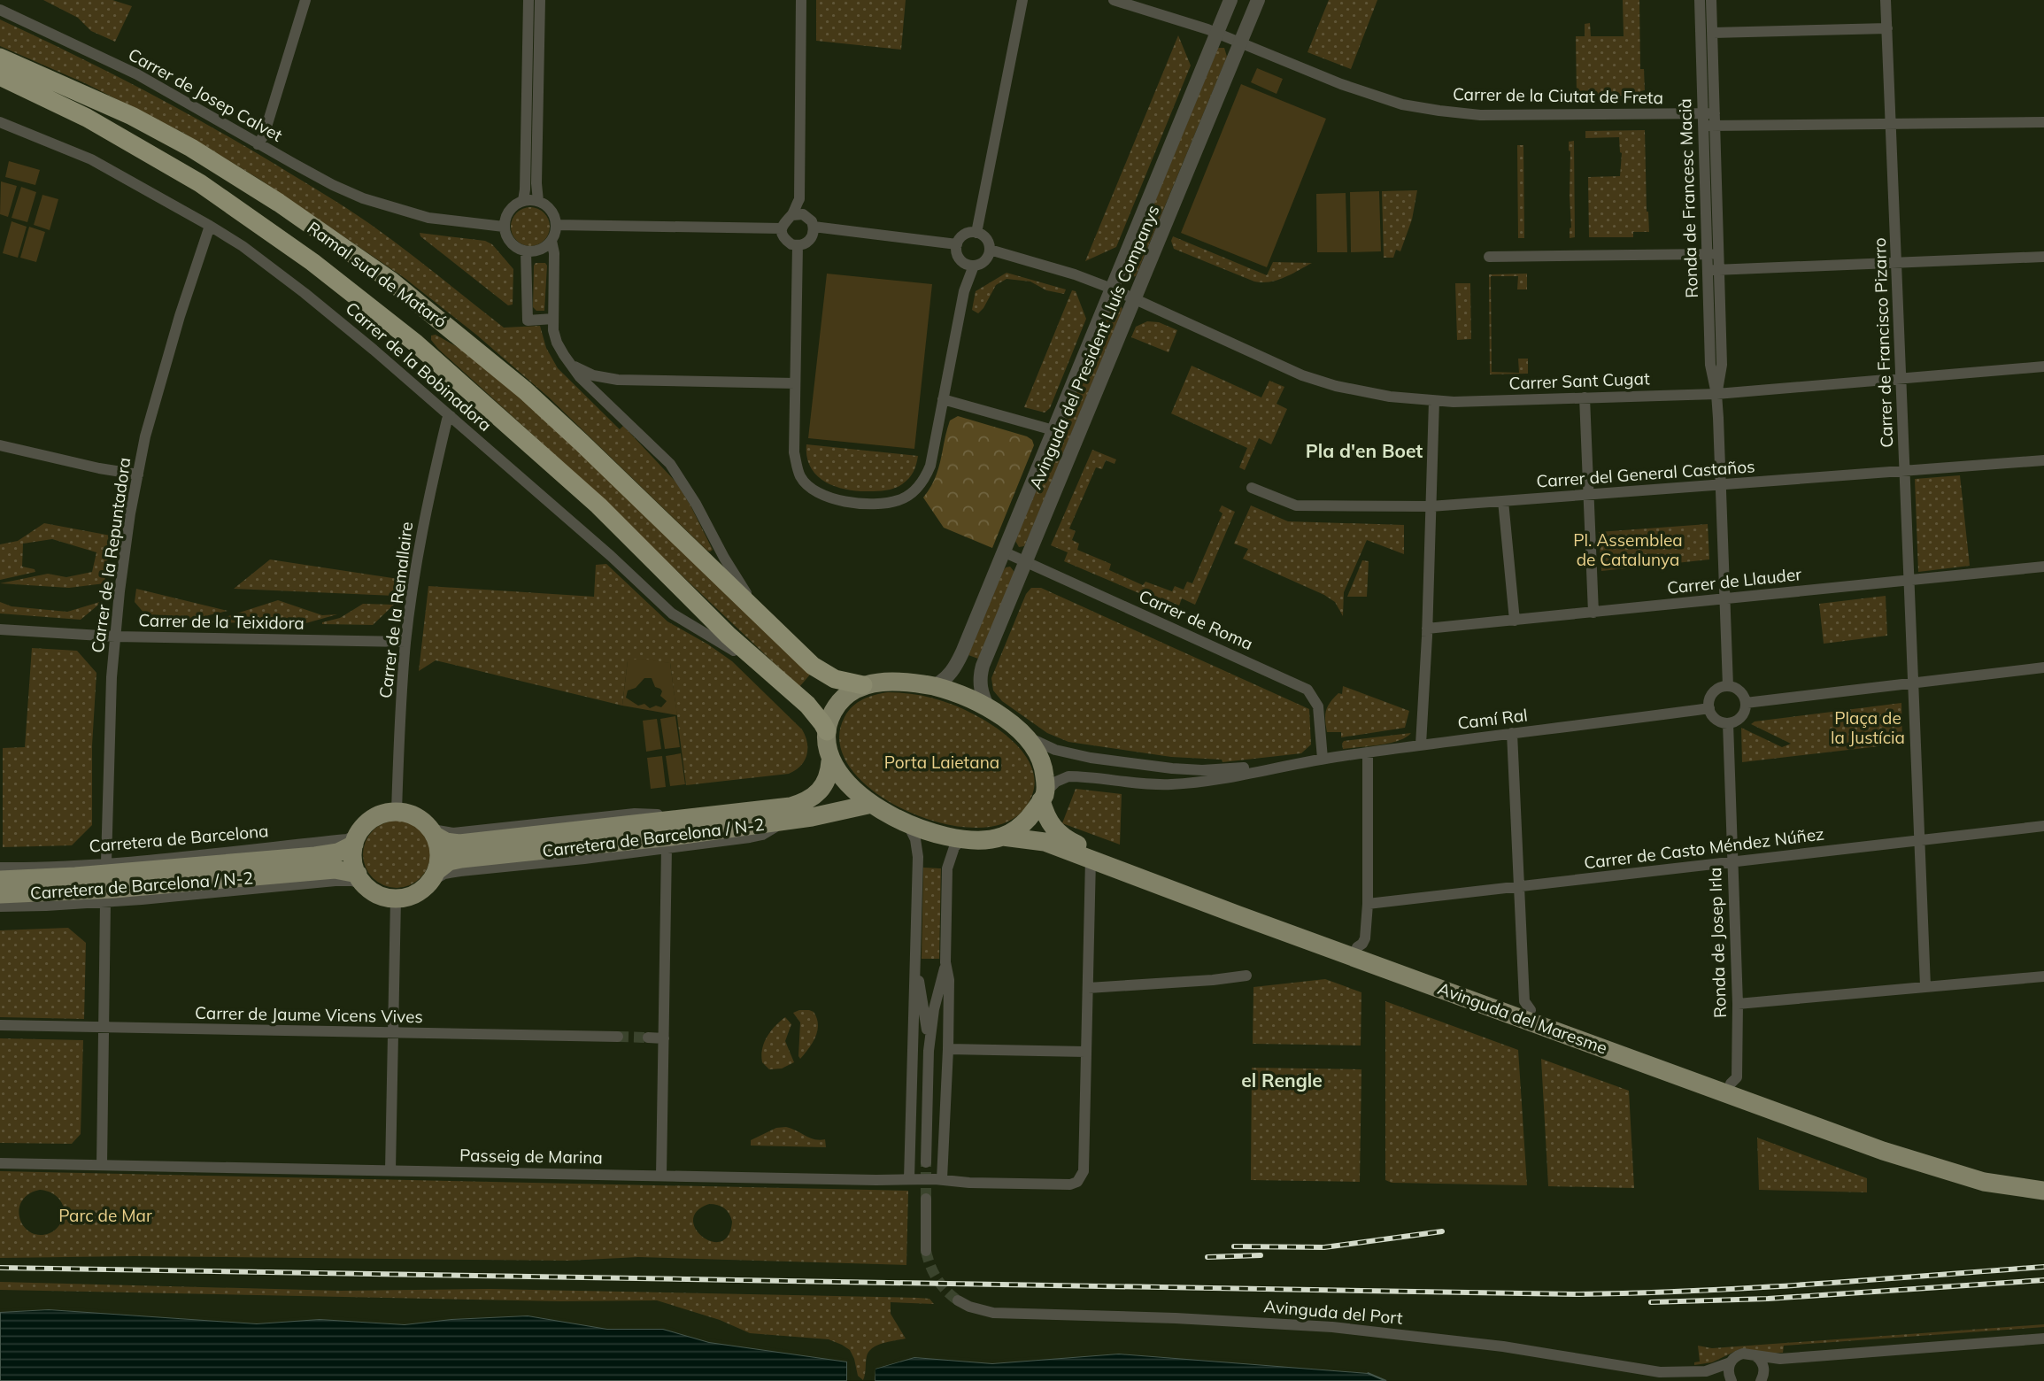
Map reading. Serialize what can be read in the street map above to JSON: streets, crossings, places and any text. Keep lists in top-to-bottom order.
{
  "streets": {
    "highway": ["Ramal sud de Mataró"],
    "main road": ["Carretera de Barcelona / N-2", "Avinguda del Maresme"],
    "street": [
      "Carrer de Josep Calvet",
      "Carrer de la Ciutat de Freta",
      "Ronda de Francesc Macià",
      "Carrer de Francisco Pizarro",
      "Avinguda del President Lluís Companys",
      "Carrer de la Bobinadora",
      "Carrer Sant Cugat",
      "Carrer del General Castaños",
      "Carrer de la Repuntadora",
      "Carrer de Llauder",
      "Carrer de la Remallaire",
      "Carrer de Roma",
      "Carrer de la Teixidora",
      "Camí Ral",
      "Carretera de Barcelona",
      "Carrer de Casto Méndez Núñez",
      "Ronda de Josep Irla",
      "Carrer de Jaume Vicens Vives",
      "Passeig de Marina",
      "Avinguda del Port"
    ]
  },
  "crossings": [
    ["Carrer de la Ciutat de Freta", "Ronda de Francesc Macià"],
    ["Carrer de la Ciutat de Freta", "Avinguda del President Lluís Companys"],
    ["Ronda de Francesc Macià", "Carrer Sant Cugat"],
    ["Ronda de Francesc Macià", "Carrer del General Castaños"],
    ["Ronda de Francesc Macià", "Carrer de Llauder"],
    ["Ronda de Francesc Macià", "Camí Ral"],
    ["Ronda de Francesc Macià", "Ronda de Josep Irla"],
    ["Ramal sud de Mataró", "Avinguda del President Lluís Companys"],
    ["Ramal sud de Mataró", "Carrer de la Bobinadora"],
    ["Ramal sud de Mataró", "Camí Ral"],
    ["Ramal sud de Mataró", "Carretera de Barcelona / N-2"],
    ["Ramal sud de Mataró", "Avinguda del Maresme"],
    ["Carrer de Francisco Pizarro", "Carrer Sant Cugat"],
    ["Carrer de Francisco Pizarro", "Carrer del General Castaños"],
    ["Carrer de Francisco Pizarro", "Carrer de Llauder"],
    ["Carrer de Francisco Pizarro", "Carrer de Casto Méndez Núñez"],
    ["Avinguda del President Lluís Companys", "Carrer Sant Cugat"],
    ["Avinguda del President Lluís Companys", "Carrer de Roma"],
    ["Avinguda del President Lluís Companys", "Camí Ral"],
    ["Avinguda del President Lluís Companys", "Carretera de Barcelona / N-2"],
    ["Avinguda del President Lluís Companys", "Avinguda del Maresme"],
    ["Carrer de la Bobinadora", "Carrer de la Repuntadora"],
    ["Carrer de la Bobinadora", "Carrer de la Remallaire"],
    ["Carrer de la Repuntadora", "Carrer de la Teixidora"],
    ["Carrer de la Repuntadora", "Carretera de Barcelona"],
    ["Carrer de la Remallaire", "Carrer de la Teixidora"],
    ["Carrer de la Remallaire", "Carretera de Barcelona / N-2"],
    ["Carrer de la Remallaire", "Carretera de Barcelona"],
    ["Carrer de Roma", "Camí Ral"],
    ["Camí Ral", "Carretera de Barcelona / N-2"],
    ["Camí Ral", "Ronda de Josep Irla"],
    ["Camí Ral", "Avinguda del Maresme"],
    ["Carretera de Barcelona / N-2", "Carretera de Barcelona"],
    ["Carretera de Barcelona / N-2", "Avinguda del Maresme"],
    ["Carrer de Casto Méndez Núñez", "Ronda de Josep Irla"],
    ["Ronda de Josep Irla", "Avinguda del Maresme"]
  ],
  "districts": ["Pla d'en Boet", "el Rengle"],
  "parks": [
    "Pl. Assemblea de Catalunya",
    "Plaça de la Justícia",
    "Porta Laietana",
    "Parc de Mar"
  ]
}
